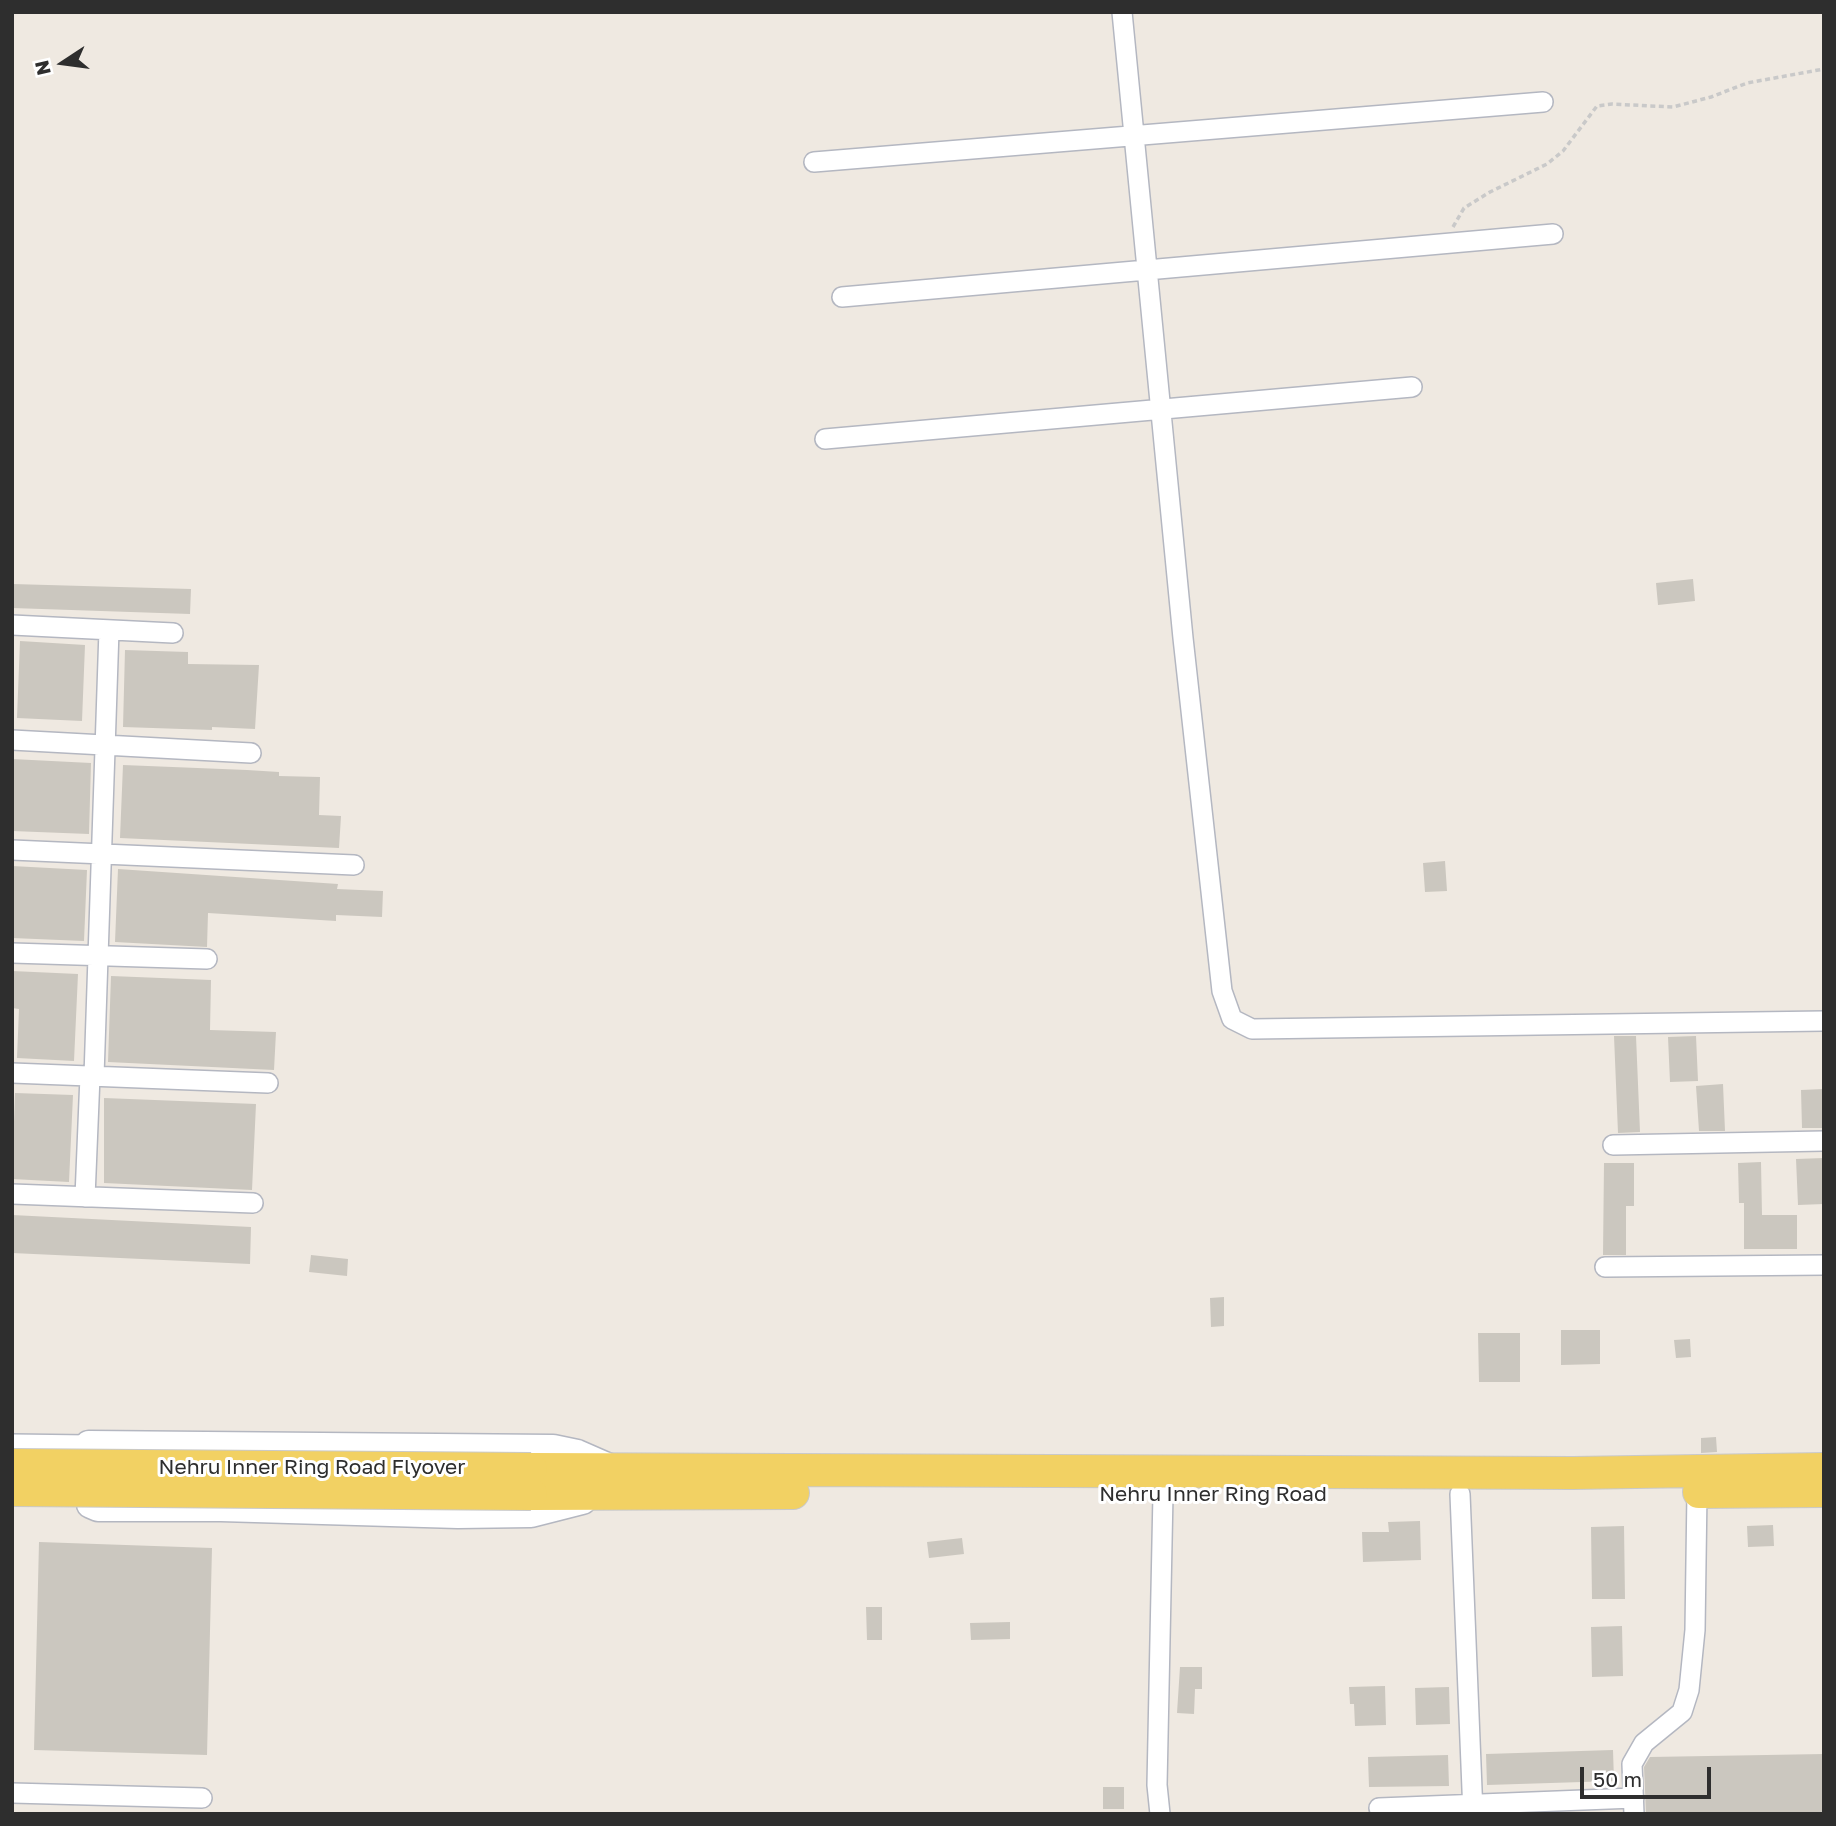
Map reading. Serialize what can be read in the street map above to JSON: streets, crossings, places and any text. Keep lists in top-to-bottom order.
{
  "streets": {
    "main road": ["Nehru Inner Ring Road Flyover", "Nehru Inner Ring Road"]
  },
  "crossings": [
    ["Nehru Inner Ring Road Flyover", "Nehru Inner Ring Road"]
  ],
  "scale_bar": "50 m",
  "north": "left"
}
